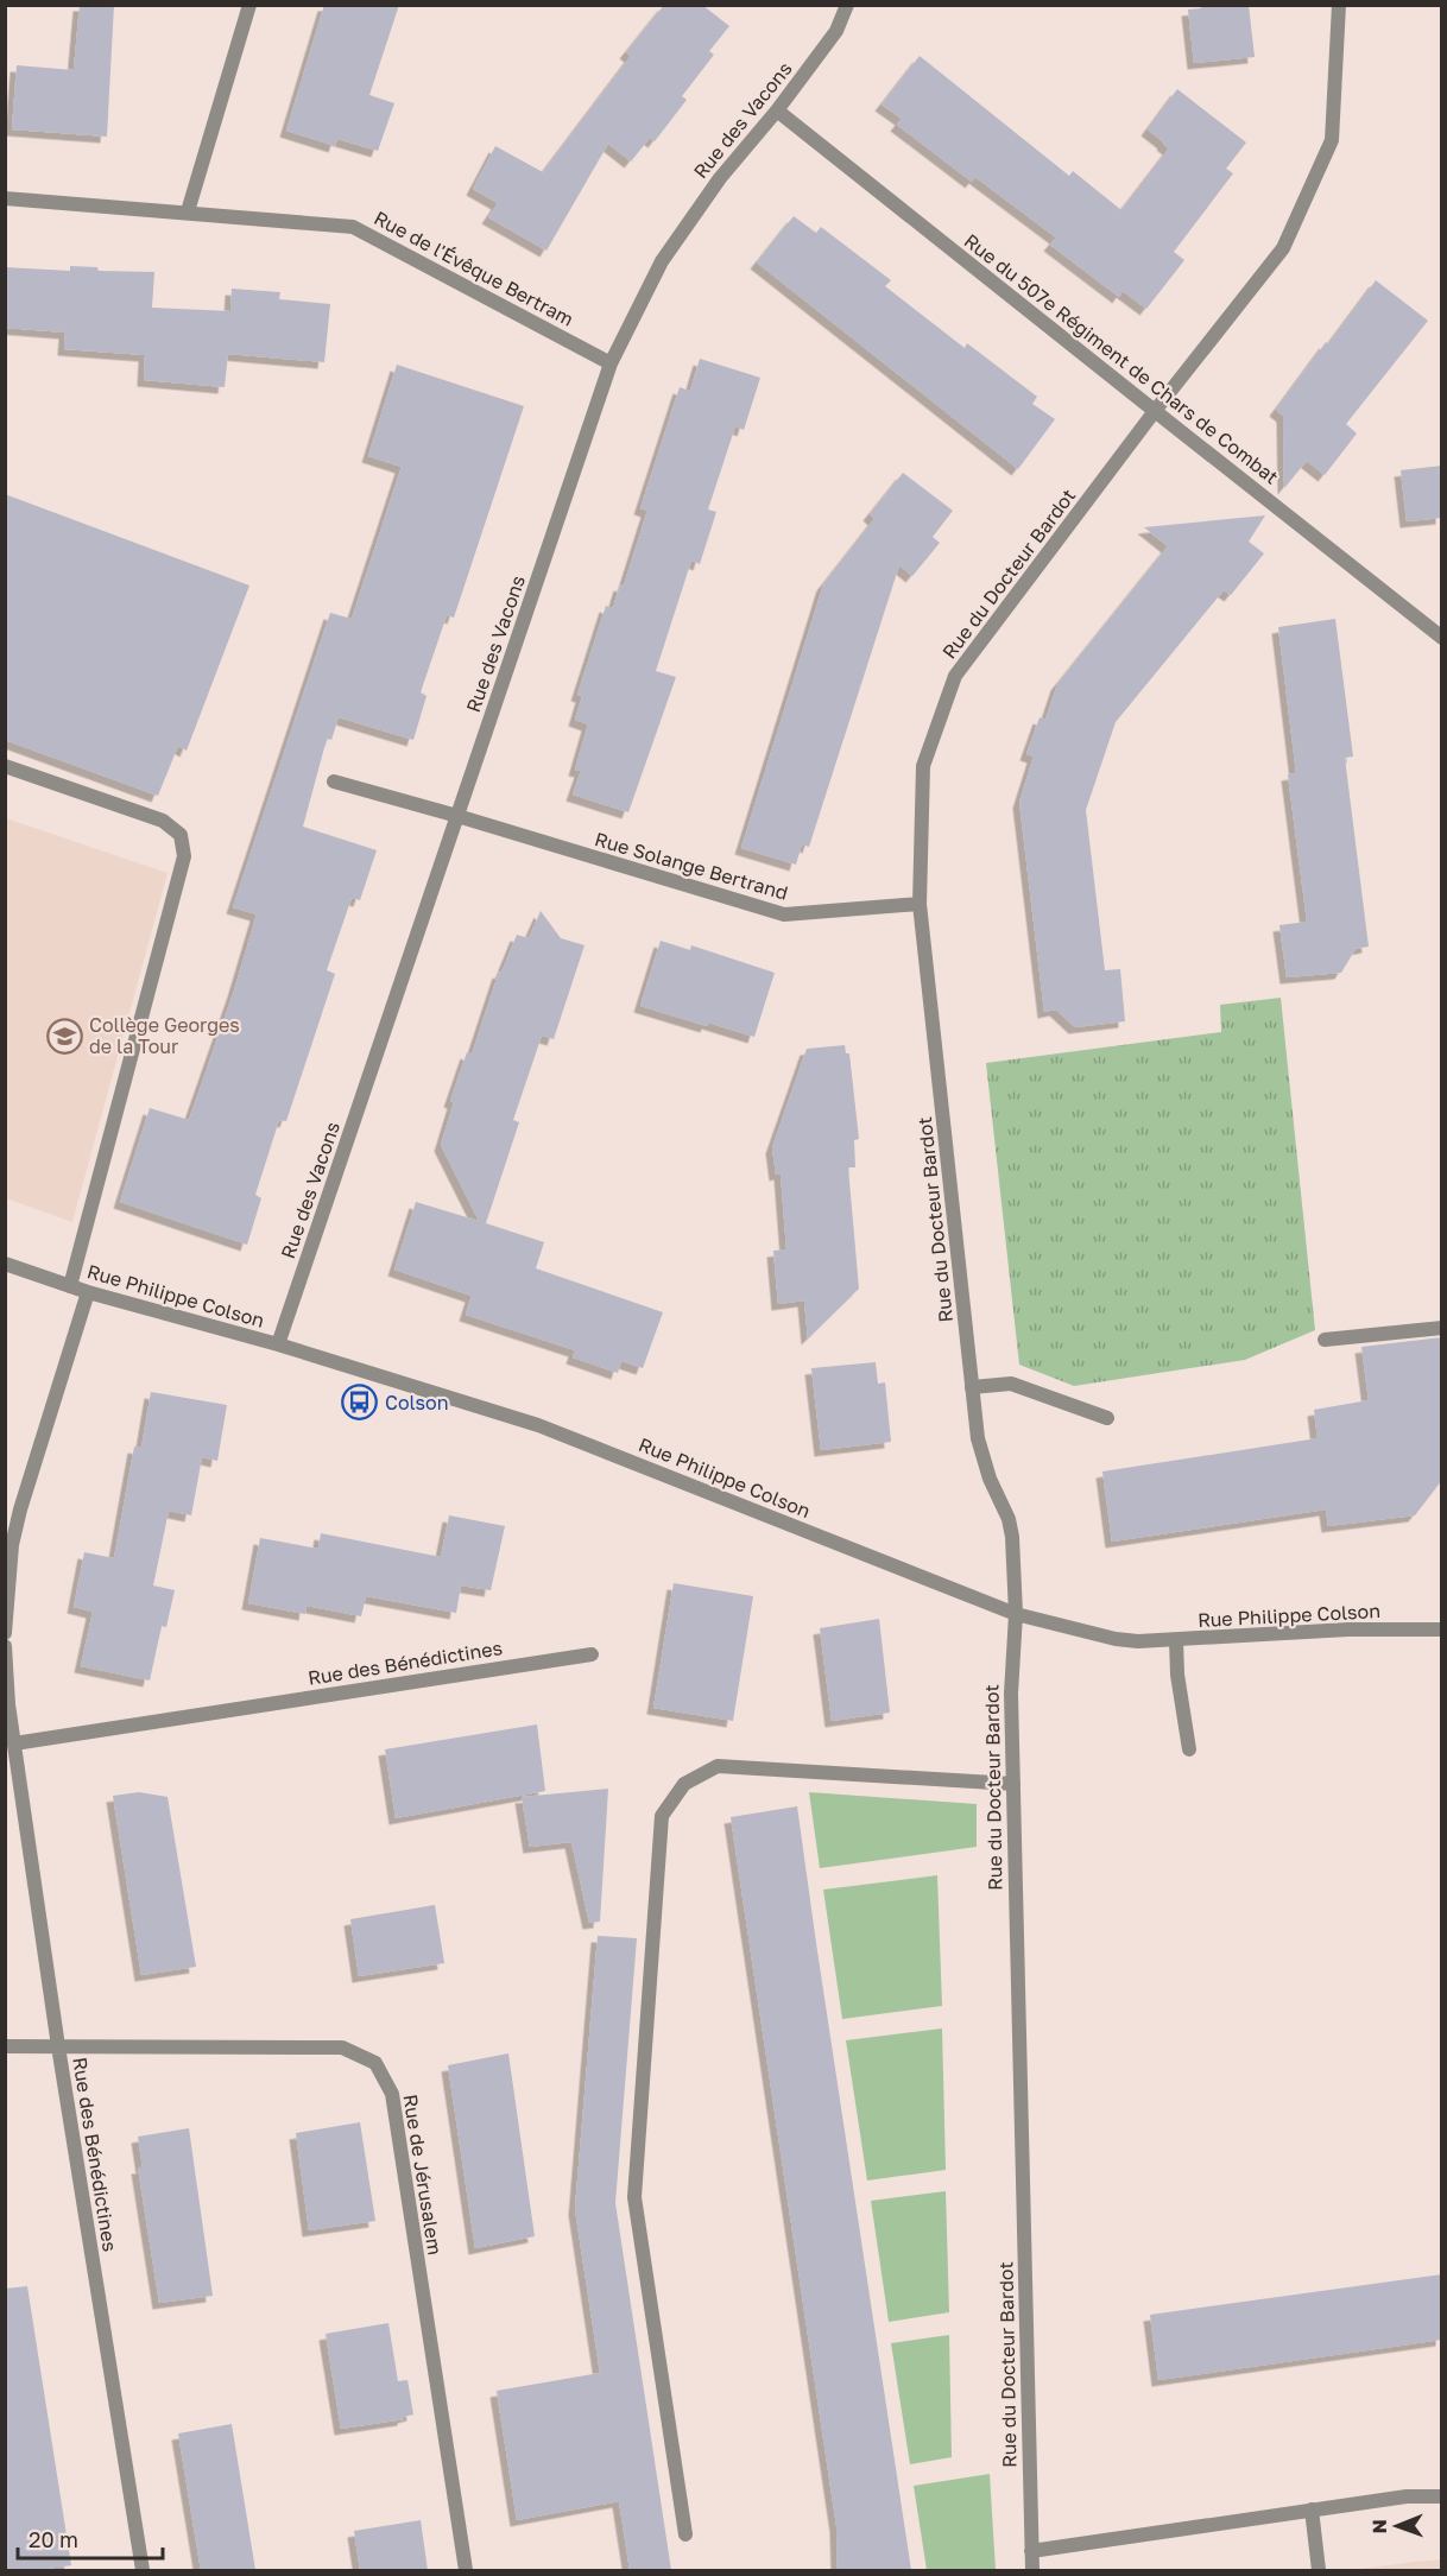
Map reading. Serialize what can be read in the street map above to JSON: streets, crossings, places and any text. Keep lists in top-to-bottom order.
{
  "streets": {
    "street": [
      "Rue des Vacons",
      "Rue de l'Évêque Bertram",
      "Rue du 507e Régiment de Chars de Combat",
      "Rue du Docteur Bardot",
      "Rue Solange Bertrand",
      "Rue Philippe Colson",
      "Rue des Bénédictines",
      "Rue de Jérusalem"
    ]
  },
  "crossings": [
    ["Rue des Vacons", "Rue de l'Évêque Bertram"],
    ["Rue des Vacons", "Rue du 507e Régiment de Chars de Combat"],
    ["Rue des Vacons", "Rue Solange Bertrand"],
    ["Rue des Vacons", "Rue Philippe Colson"],
    ["Rue du 507e Régiment de Chars de Combat", "Rue du Docteur Bardot"],
    ["Rue du Docteur Bardot", "Rue Solange Bertrand"],
    ["Rue du Docteur Bardot", "Rue Philippe Colson"],
    ["Rue des Bénédictines", "Rue de Jérusalem"]
  ],
  "places": {
    "school or university": ["Collège Georges de la Tour"],
    "bus stop": ["Colson"]
  },
  "scale_bar": "20 m",
  "north": "left"
}
